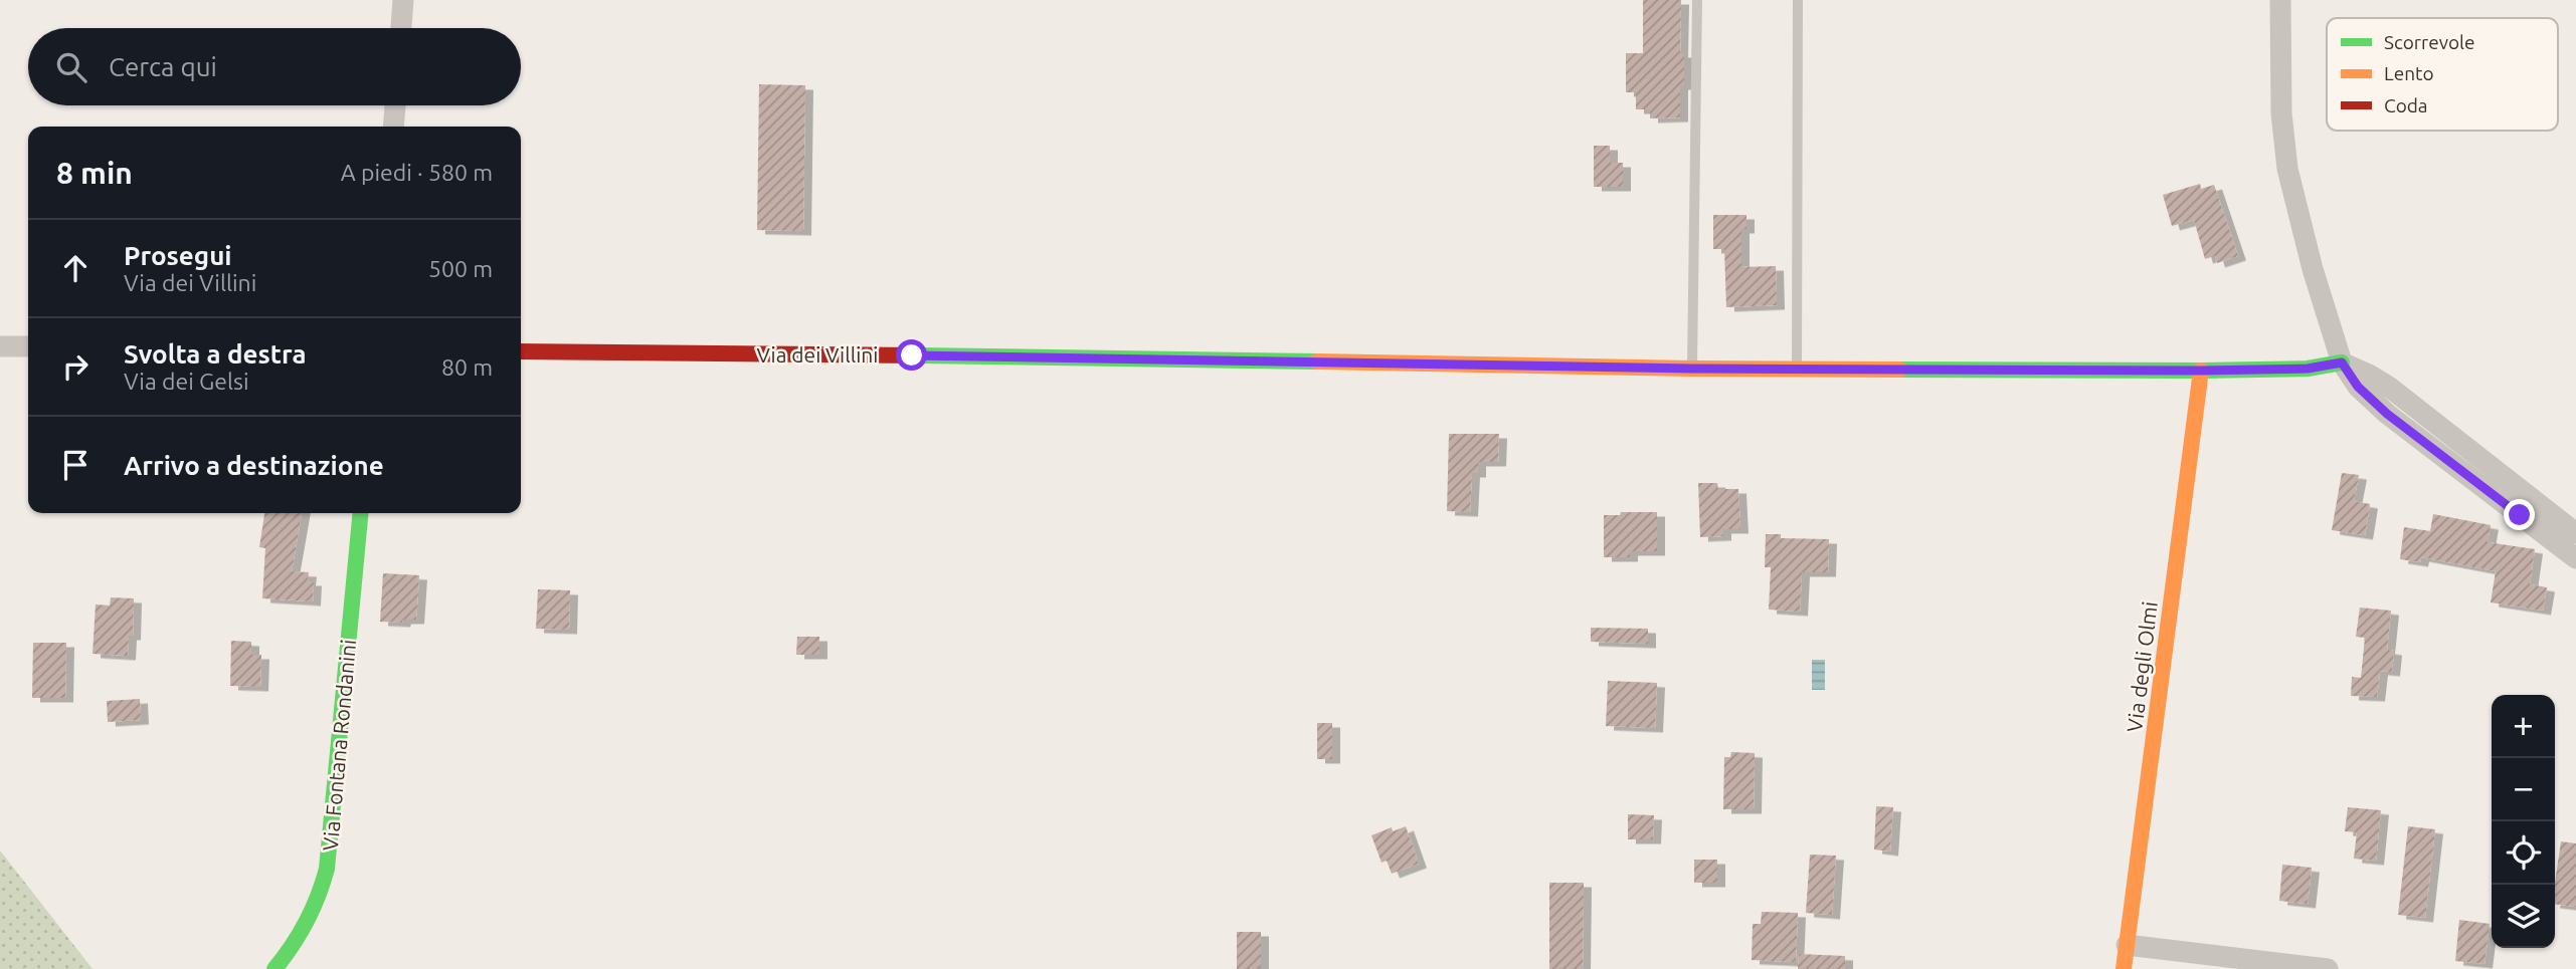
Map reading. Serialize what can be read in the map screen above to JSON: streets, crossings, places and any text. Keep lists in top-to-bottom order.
{
  "streets": {
    "street": ["Via dei Villini", "Via degli Olmi", "Via Fontana Rondanini"]
  },
  "crossings": [
    ["Via dei Villini", "Via degli Olmi"]
  ],
  "legend": ["Scorrevole", "Lento", "Coda"],
  "page": {
    "search": "Cerca qui",
    "heading": ["8 min", "A piedi · 580 m"],
    "list": [
      ["Prosegui", "Via dei Villini", "500 m"],
      ["Svolta a destra", "Via dei Gelsi", "80 m"],
      "Arrivo a destinazione"
    ],
    "map_buttons": ["+", "−"]
  }
}
